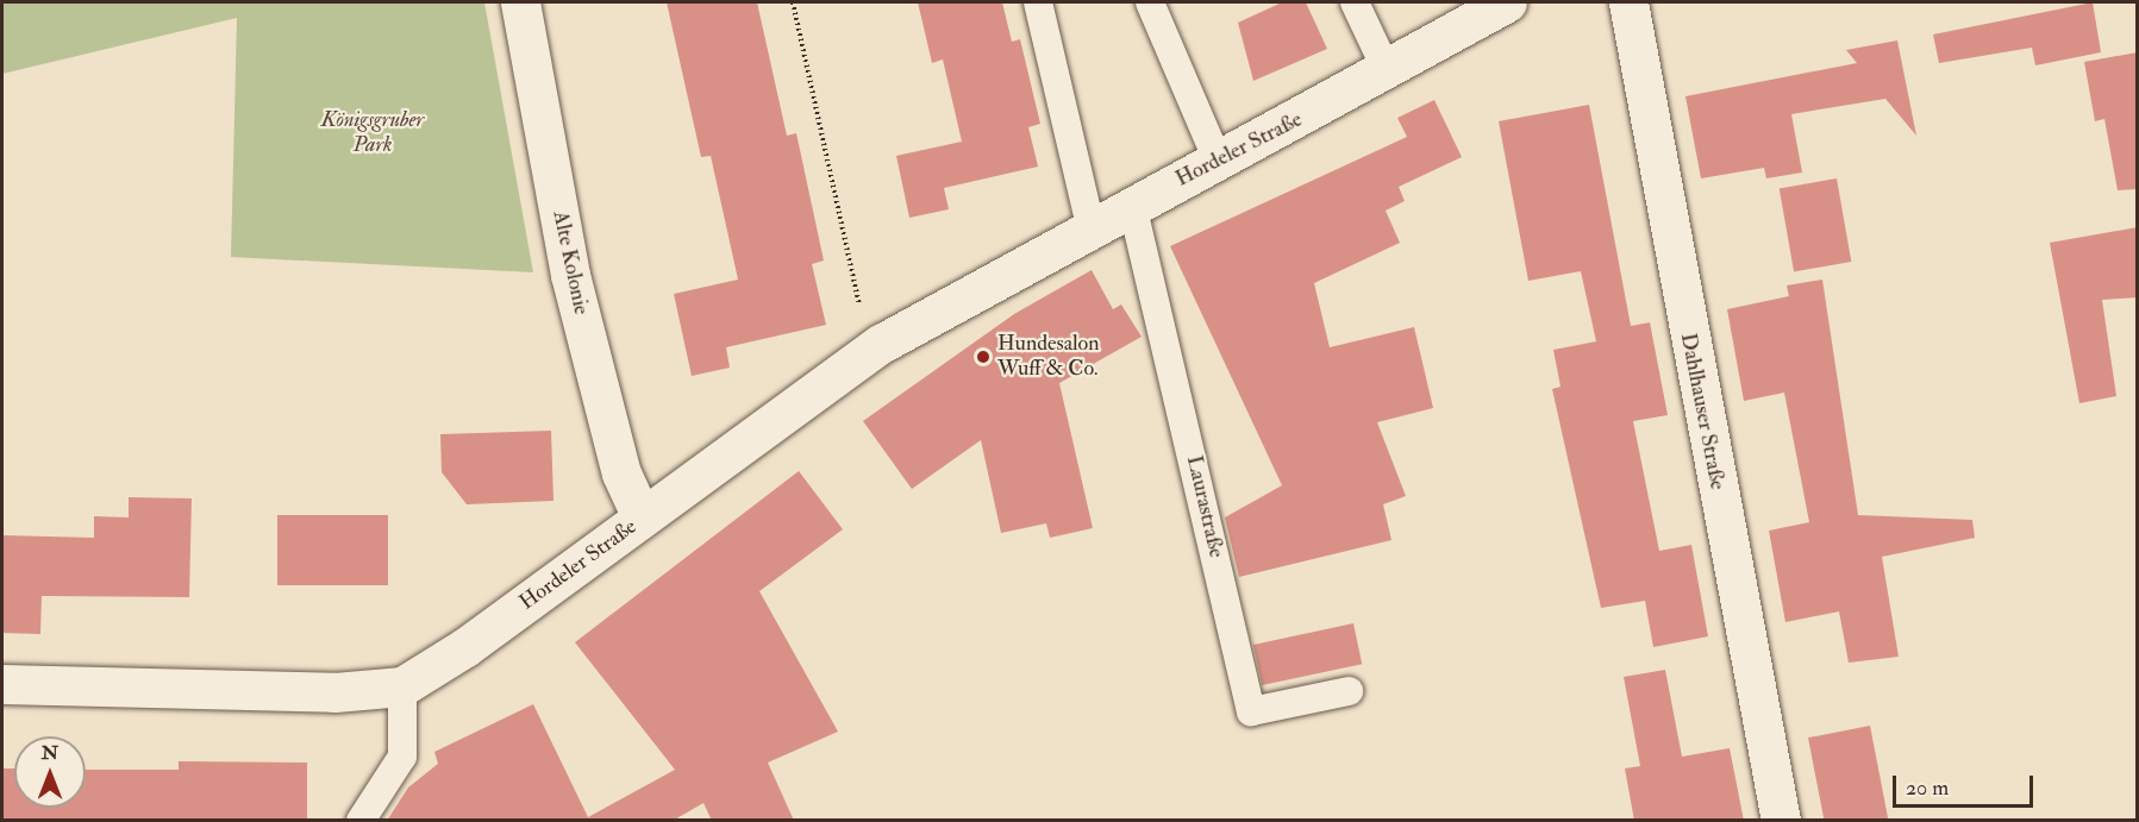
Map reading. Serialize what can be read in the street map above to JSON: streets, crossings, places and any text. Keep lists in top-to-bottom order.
{
  "streets": {
    "street": ["Hordeler Straße", "Alte Kolonie", "Dahlhauser Straße"],
    "lane": ["Laurastraße"]
  },
  "crossings": [
    ["Hordeler Straße", "Alte Kolonie"],
    ["Hordeler Straße", "Laurastraße"]
  ],
  "parks": ["Königsgruber Park"],
  "places": ["Hundesalon Wuff & Co."],
  "scale_bar": "20 m",
  "north": "top"
}
